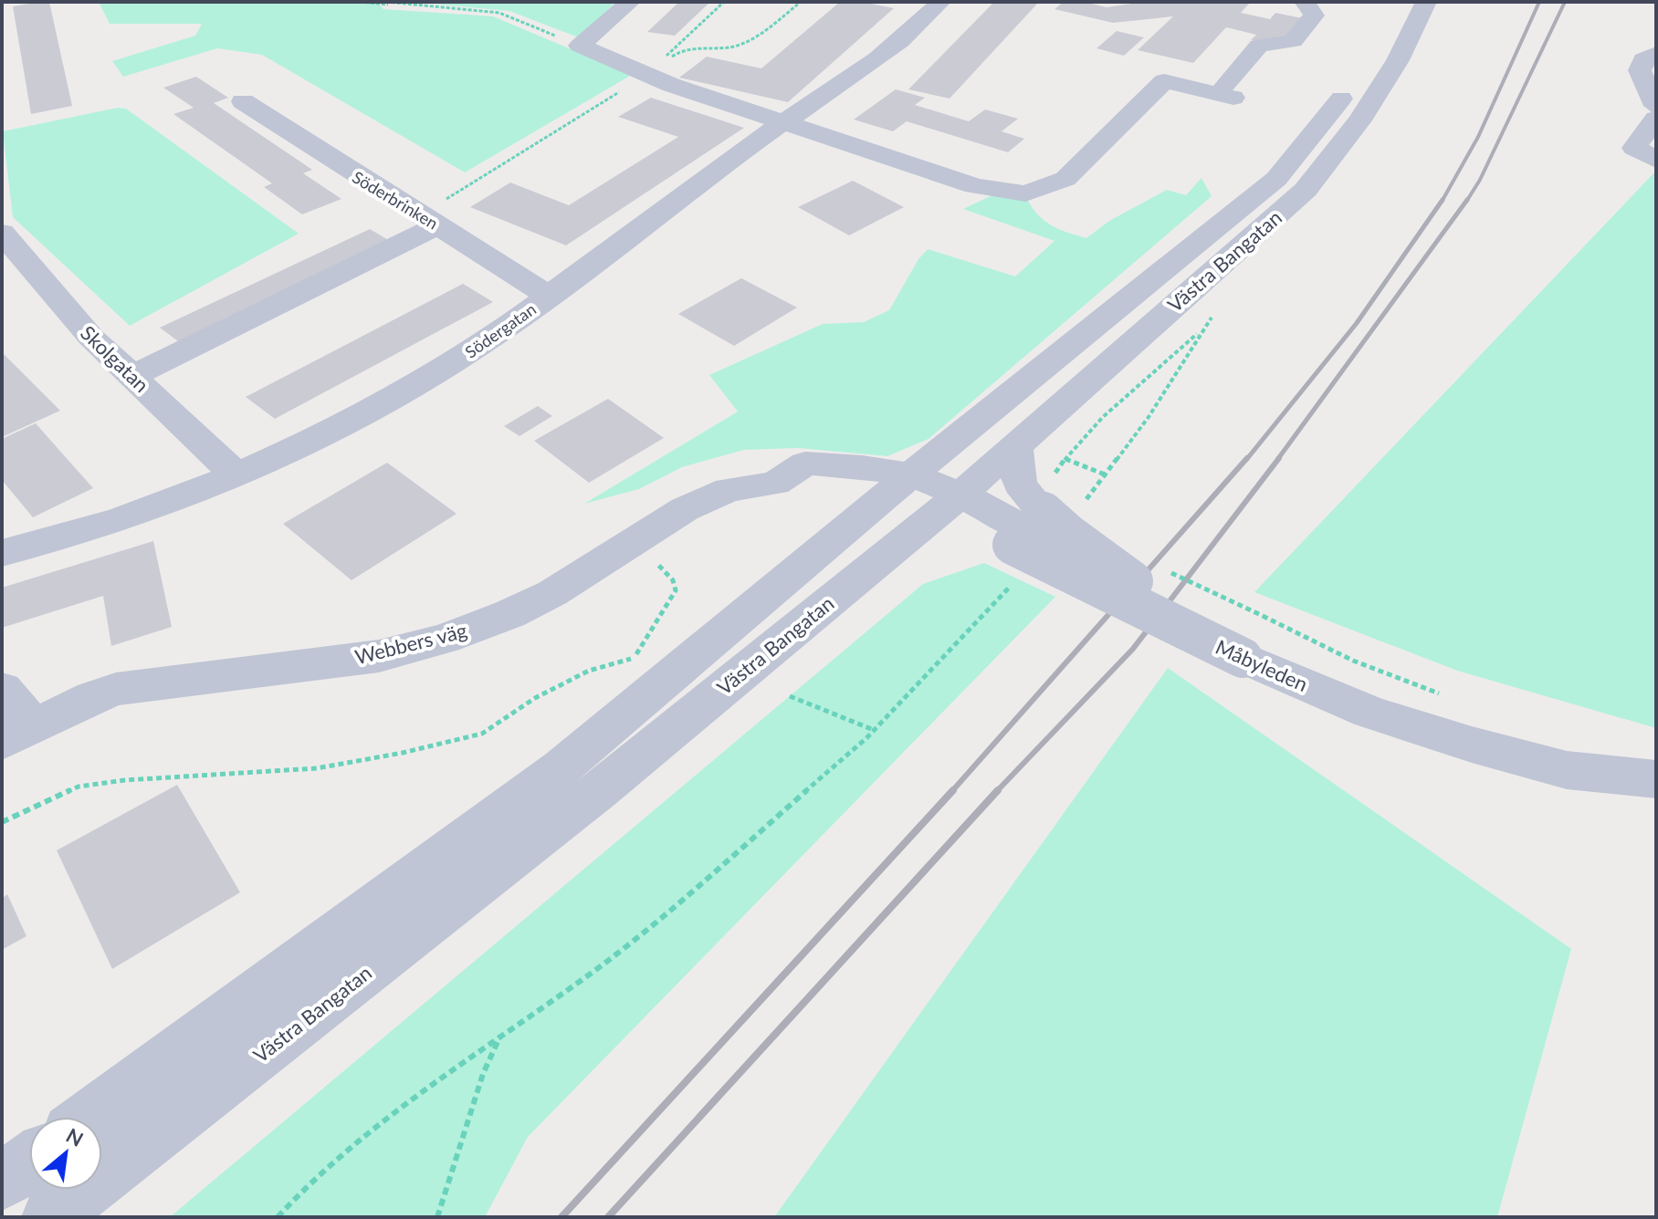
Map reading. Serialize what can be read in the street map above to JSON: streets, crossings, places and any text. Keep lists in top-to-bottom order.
{
  "streets": {
    "street": [
      "Söderbrinken",
      "Västra Bangatan",
      "Södergatan",
      "Skolgatan",
      "Webbers väg",
      "Måbyleden"
    ]
  },
  "crossings": [
    ["Söderbrinken", "Södergatan"],
    ["Västra Bangatan", "Webbers väg"],
    ["Västra Bangatan", "Måbyleden"],
    ["Södergatan", "Skolgatan"],
    ["Webbers väg", "Måbyleden"]
  ],
  "north": "top right"
}
